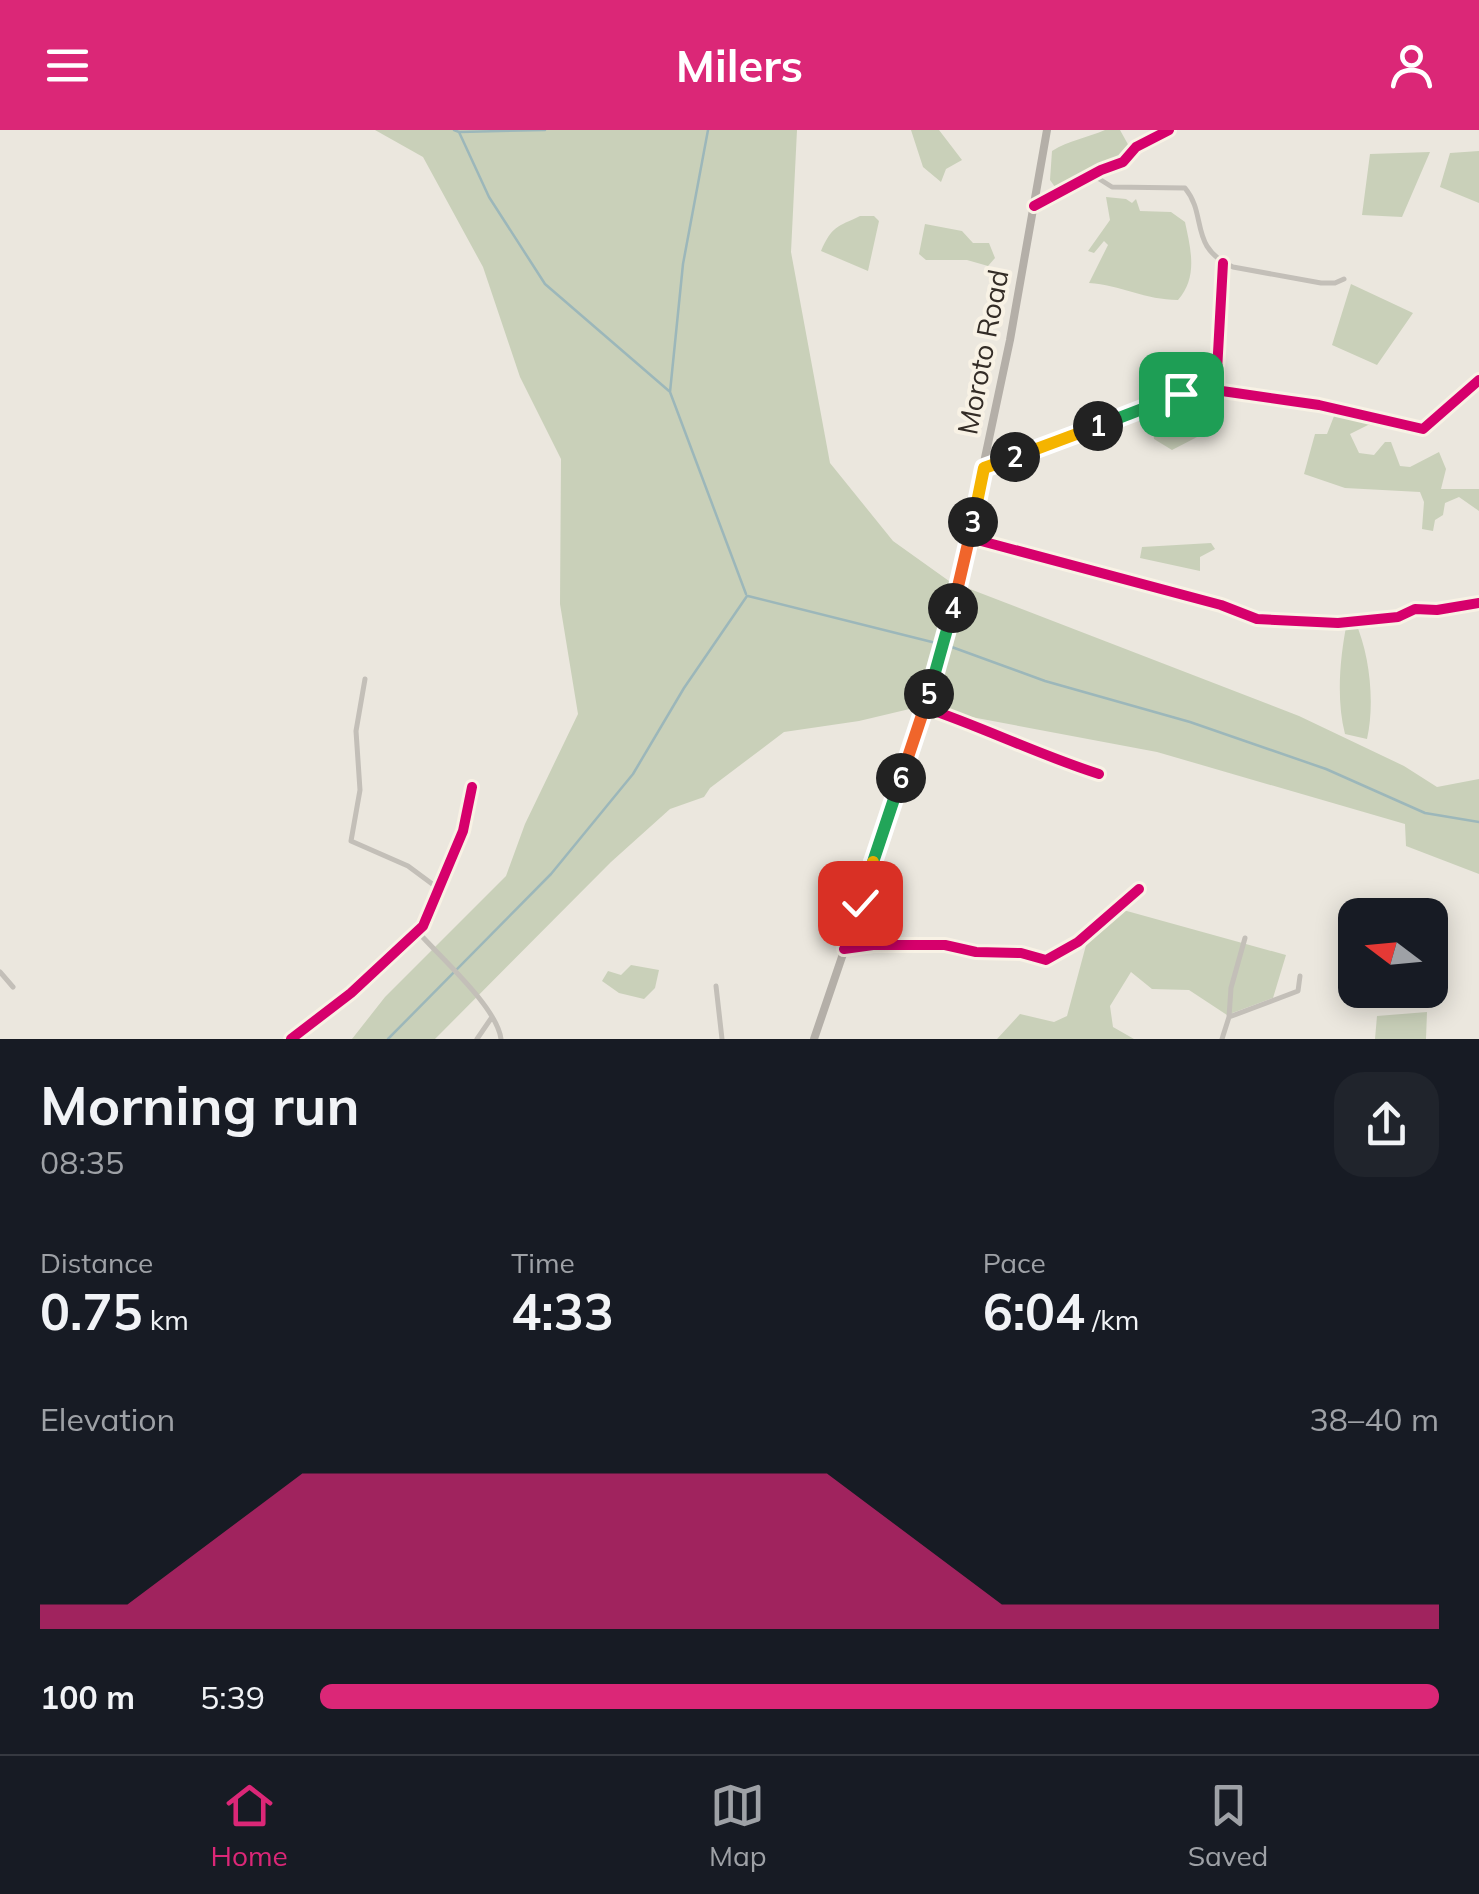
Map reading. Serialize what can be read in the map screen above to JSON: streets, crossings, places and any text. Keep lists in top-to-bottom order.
{
  "streets": {
    "main road": ["Moroto Road"]
  },
  "north": "left",
  "page": {
    "header": "Milers",
    "pins": [
      "1",
      "2",
      "3",
      "4",
      "5",
      "6"
    ],
    "heading": ["Morning run", "08:35"],
    "stats": [
      ["Distance", "0.75 km"],
      ["Time", "4:33"],
      ["Pace", "6:04 /km"]
    ],
    "chart": ["Elevation", "38–40 m"],
    "list": [
      {
        "name": "100 m",
        "note": "5:39"
      }
    ],
    "tabs": ["Home", "Map", "Saved"]
  }
}
